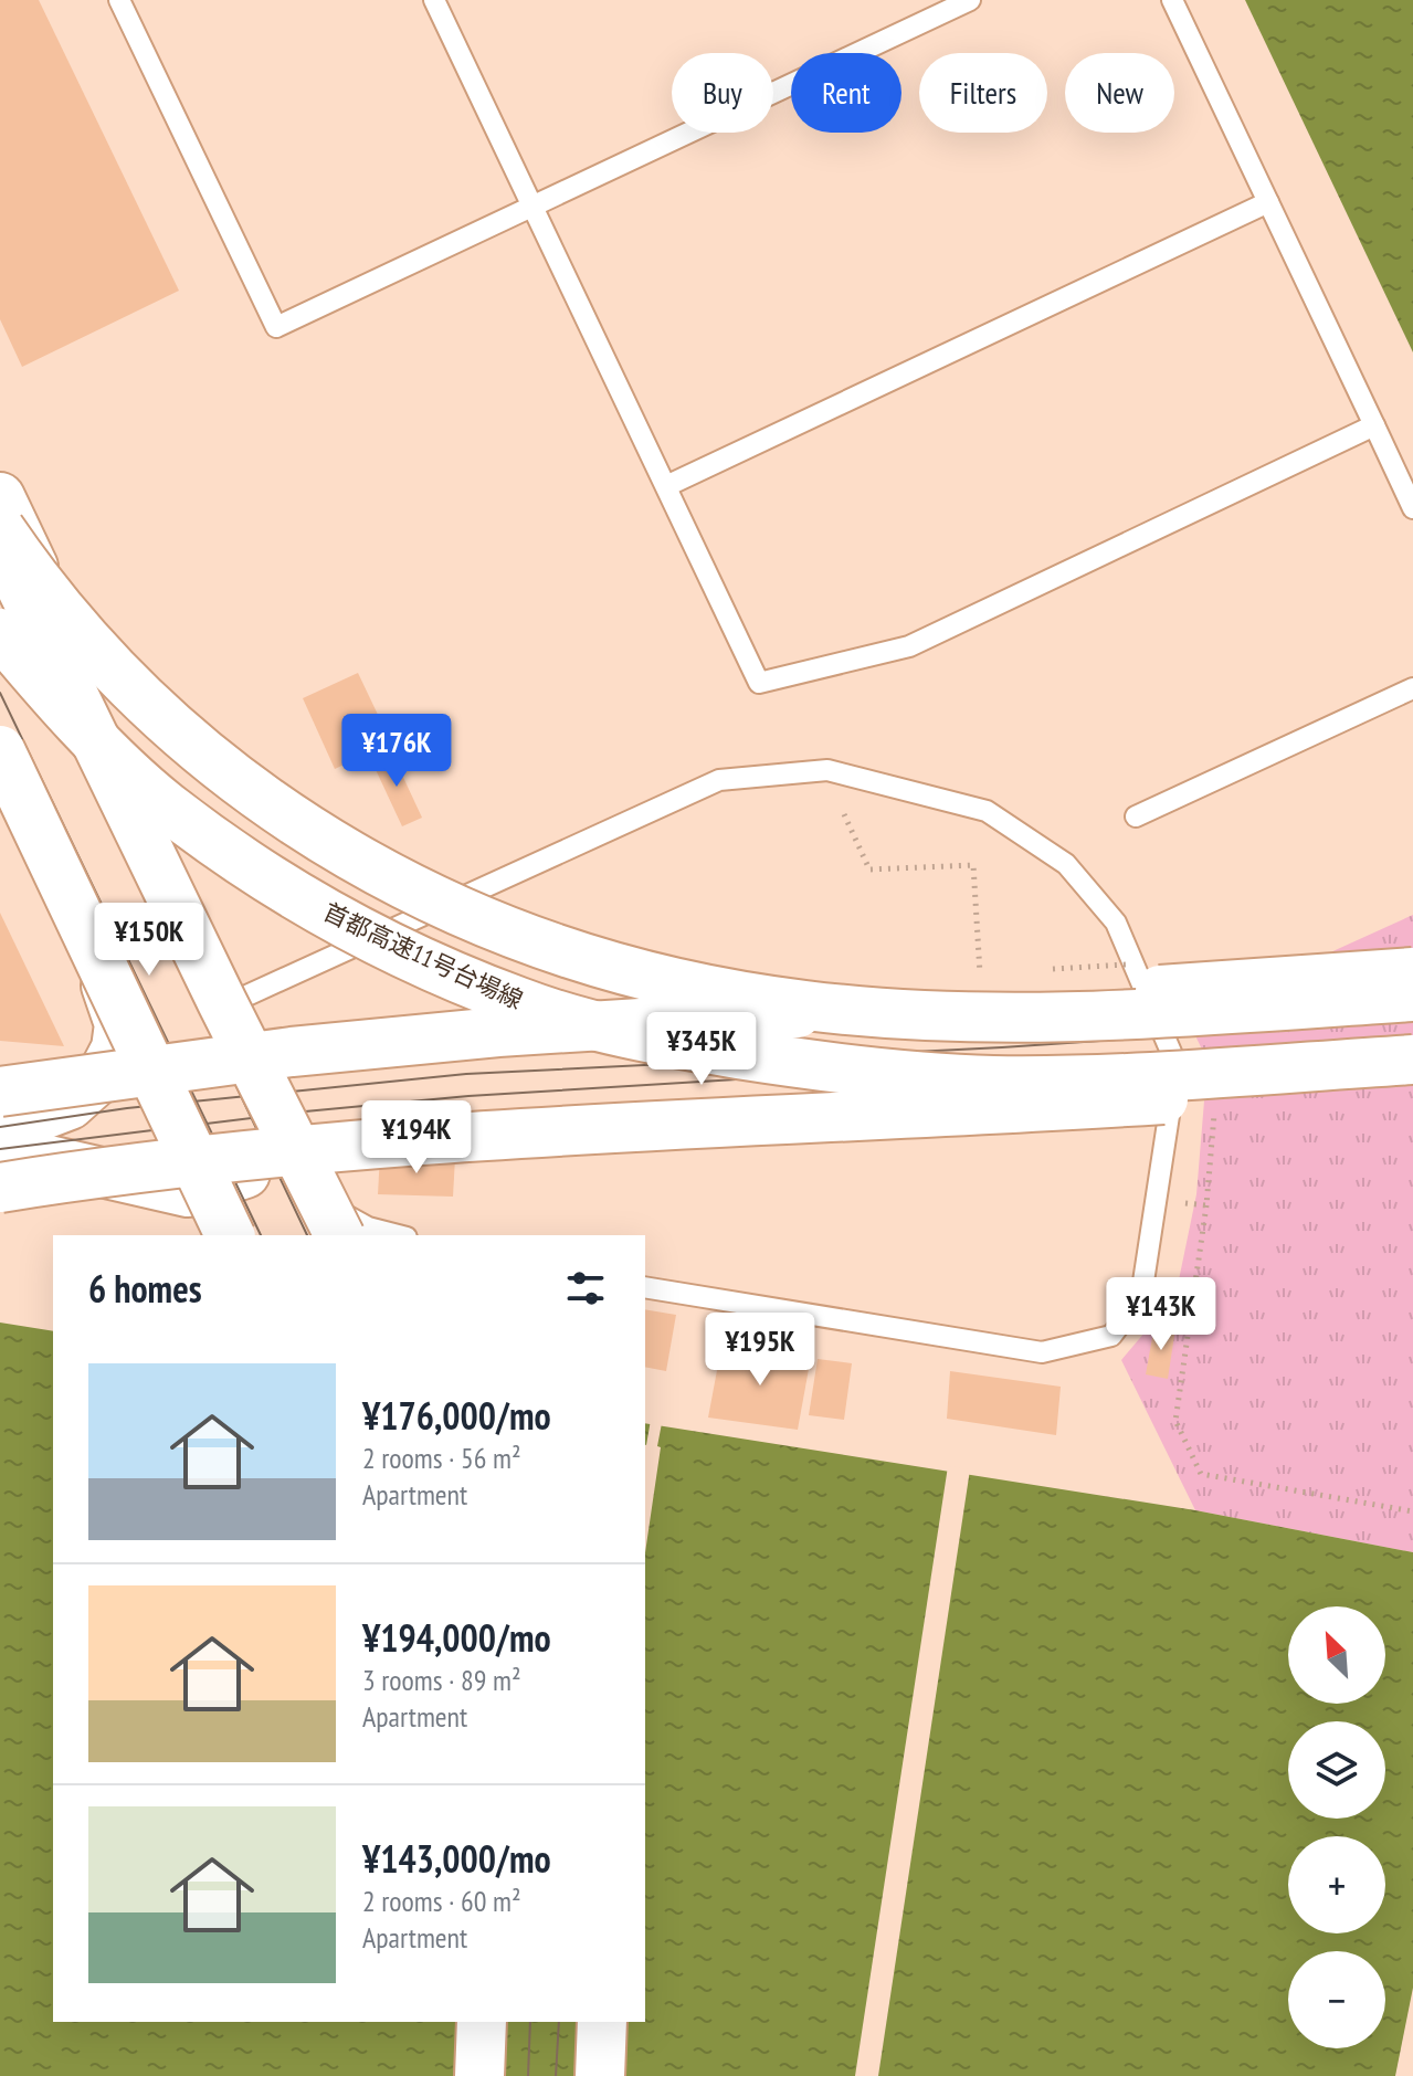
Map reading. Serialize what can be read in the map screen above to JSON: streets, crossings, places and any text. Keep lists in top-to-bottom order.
{
  "streets": {
    "main road": ["首都高速11号台場線"]
  },
  "north": "top left",
  "page": {
    "chip": [
      "Buy",
      "Rent",
      "Filters",
      "New"
    ],
    "price": [
      "¥176K",
      "¥150K",
      "¥345K",
      "¥194K",
      "¥143K",
      "¥195K"
    ],
    "heading": "6 homes",
    "list": [
      {
        "name": "¥176,000/mo",
        "note": "2 rooms · 56 m² · Apartment"
      },
      {
        "name": "¥194,000/mo",
        "note": "3 rooms · 89 m² · Apartment"
      },
      {
        "name": "¥143,000/mo",
        "note": "2 rooms · 60 m² · Apartment"
      }
    ],
    "map_buttons": ["+", "−"]
  }
}
